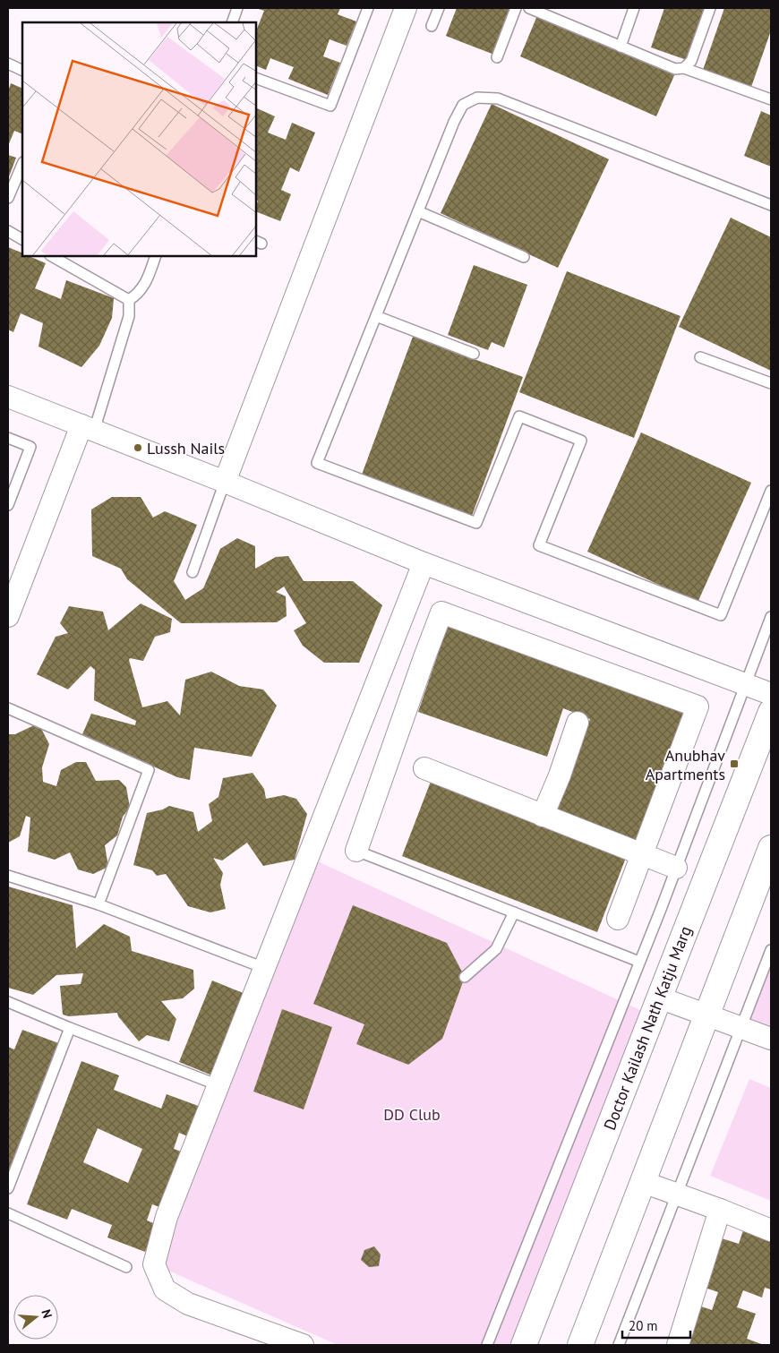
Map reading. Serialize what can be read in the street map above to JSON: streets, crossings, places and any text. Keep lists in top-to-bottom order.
{
  "streets": {
    "main road": ["Doctor Kailash Nath Katju Marg"]
  },
  "parks": ["DD Club"],
  "places": {
    "other": ["Lussh Nails"],
    "transit": ["Anubhav Apartments"]
  },
  "scale_bar": "20 m",
  "north": "right"
}
